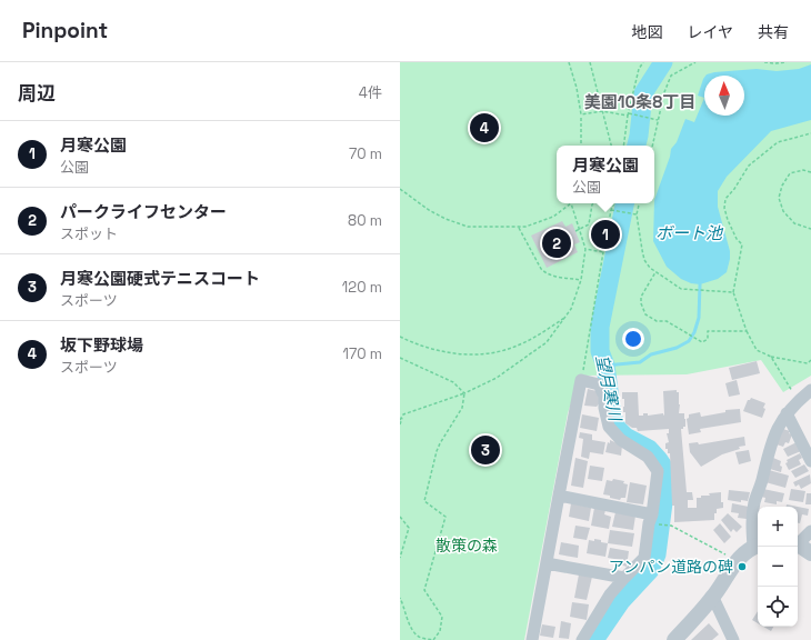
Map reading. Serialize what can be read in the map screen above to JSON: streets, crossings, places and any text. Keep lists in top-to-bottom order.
{
  "districts": ["美園10条8丁目"],
  "water": ["ボート池", "望月寒川"],
  "parks": ["散策の森"],
  "places": ["アンパン道路の碑"],
  "north": "top",
  "page": {
    "header": "Pinpoint",
    "nav": ["地図", "レイヤ", "共有"],
    "heading": ["周辺", "4件"],
    "pins": [
      "4",
      "1",
      "2",
      "3"
    ],
    "list": [
      {
        "mark": "1",
        "name": "月寒公園",
        "note": "公園",
        "value": "70 m"
      },
      {
        "mark": "2",
        "name": "パークライフセンター",
        "note": "スポット",
        "value": "80 m"
      },
      {
        "mark": "3",
        "name": "月寒公園硬式テニスコート",
        "note": "スポーツ",
        "value": "120 m"
      },
      {
        "mark": "4",
        "name": "坂下野球場",
        "note": "スポーツ",
        "value": "170 m"
      }
    ],
    "popup": ["月寒公園", "公園"],
    "map_buttons": ["+", "−"]
  }
}
